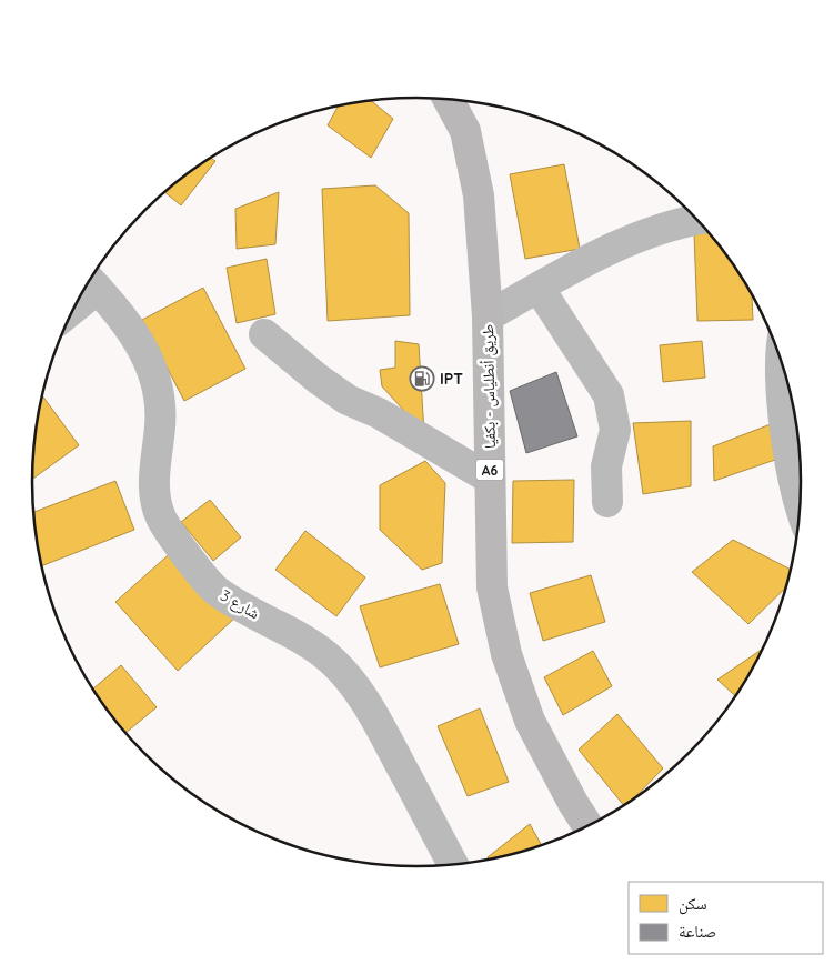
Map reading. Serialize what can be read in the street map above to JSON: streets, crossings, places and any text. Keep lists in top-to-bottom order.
{
  "streets": {
    "highway": ["طريق أنطلياس - بكفيا", "A6"],
    "street": ["شارع 3"]
  },
  "places": {
    "fuel station": ["IPT"]
  },
  "legend": ["سكن", "صناعة"]
}
